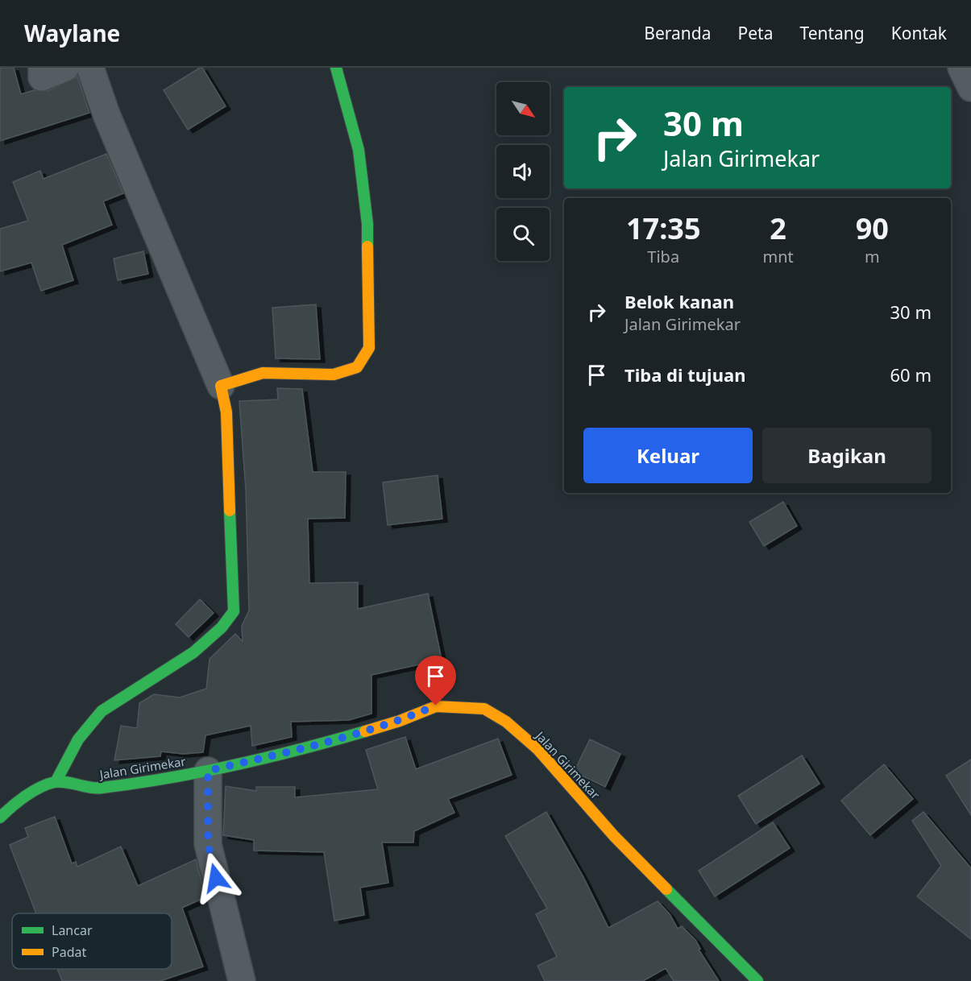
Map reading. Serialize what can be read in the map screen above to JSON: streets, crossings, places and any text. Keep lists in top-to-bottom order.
{
  "streets": {
    "street": ["Jalan Girimekar"]
  },
  "legend": ["Lancar", "Padat"],
  "north": "bottom right",
  "page": {
    "header": "Waylane",
    "nav": [
      "Beranda",
      "Peta",
      "Tentang",
      "Kontak"
    ],
    "turn": ["30 m", "Jalan Girimekar"],
    "eta": [
      "17:35",
      "Tiba",
      "2",
      "mnt",
      "90",
      "m"
    ],
    "list": [
      {
        "name": "Belok kanan",
        "note": "Jalan Girimekar",
        "value": "30 m"
      },
      {
        "name": "Tiba di tujuan",
        "value": "60 m"
      }
    ],
    "buttons": ["Keluar", "Bagikan"]
  }
}
